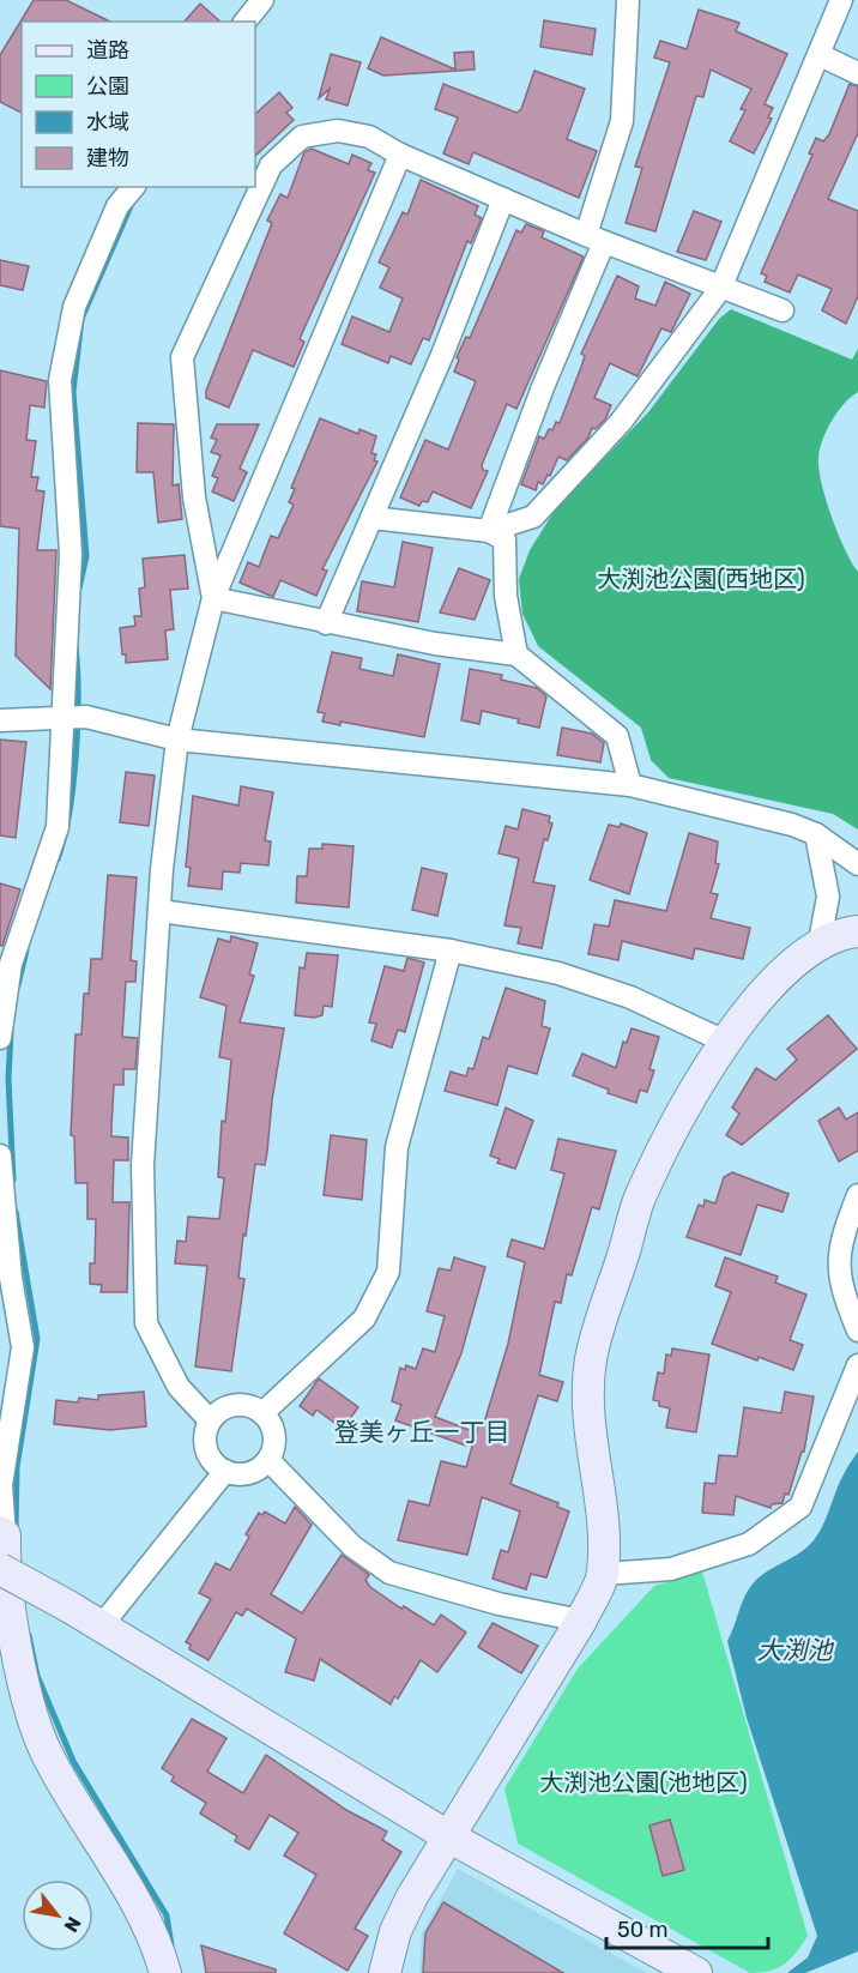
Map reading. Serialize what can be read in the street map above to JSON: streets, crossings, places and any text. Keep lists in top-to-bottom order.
{
  "districts": ["登美ヶ丘一丁目"],
  "water": ["大渕池"],
  "parks": ["大渕池公園(西地区)", "大渕池公園(池地区)"],
  "legend": [
    "道路",
    "公園",
    "水域",
    "建物"
  ],
  "scale_bar": "50 m",
  "north": "bottom right"
}
